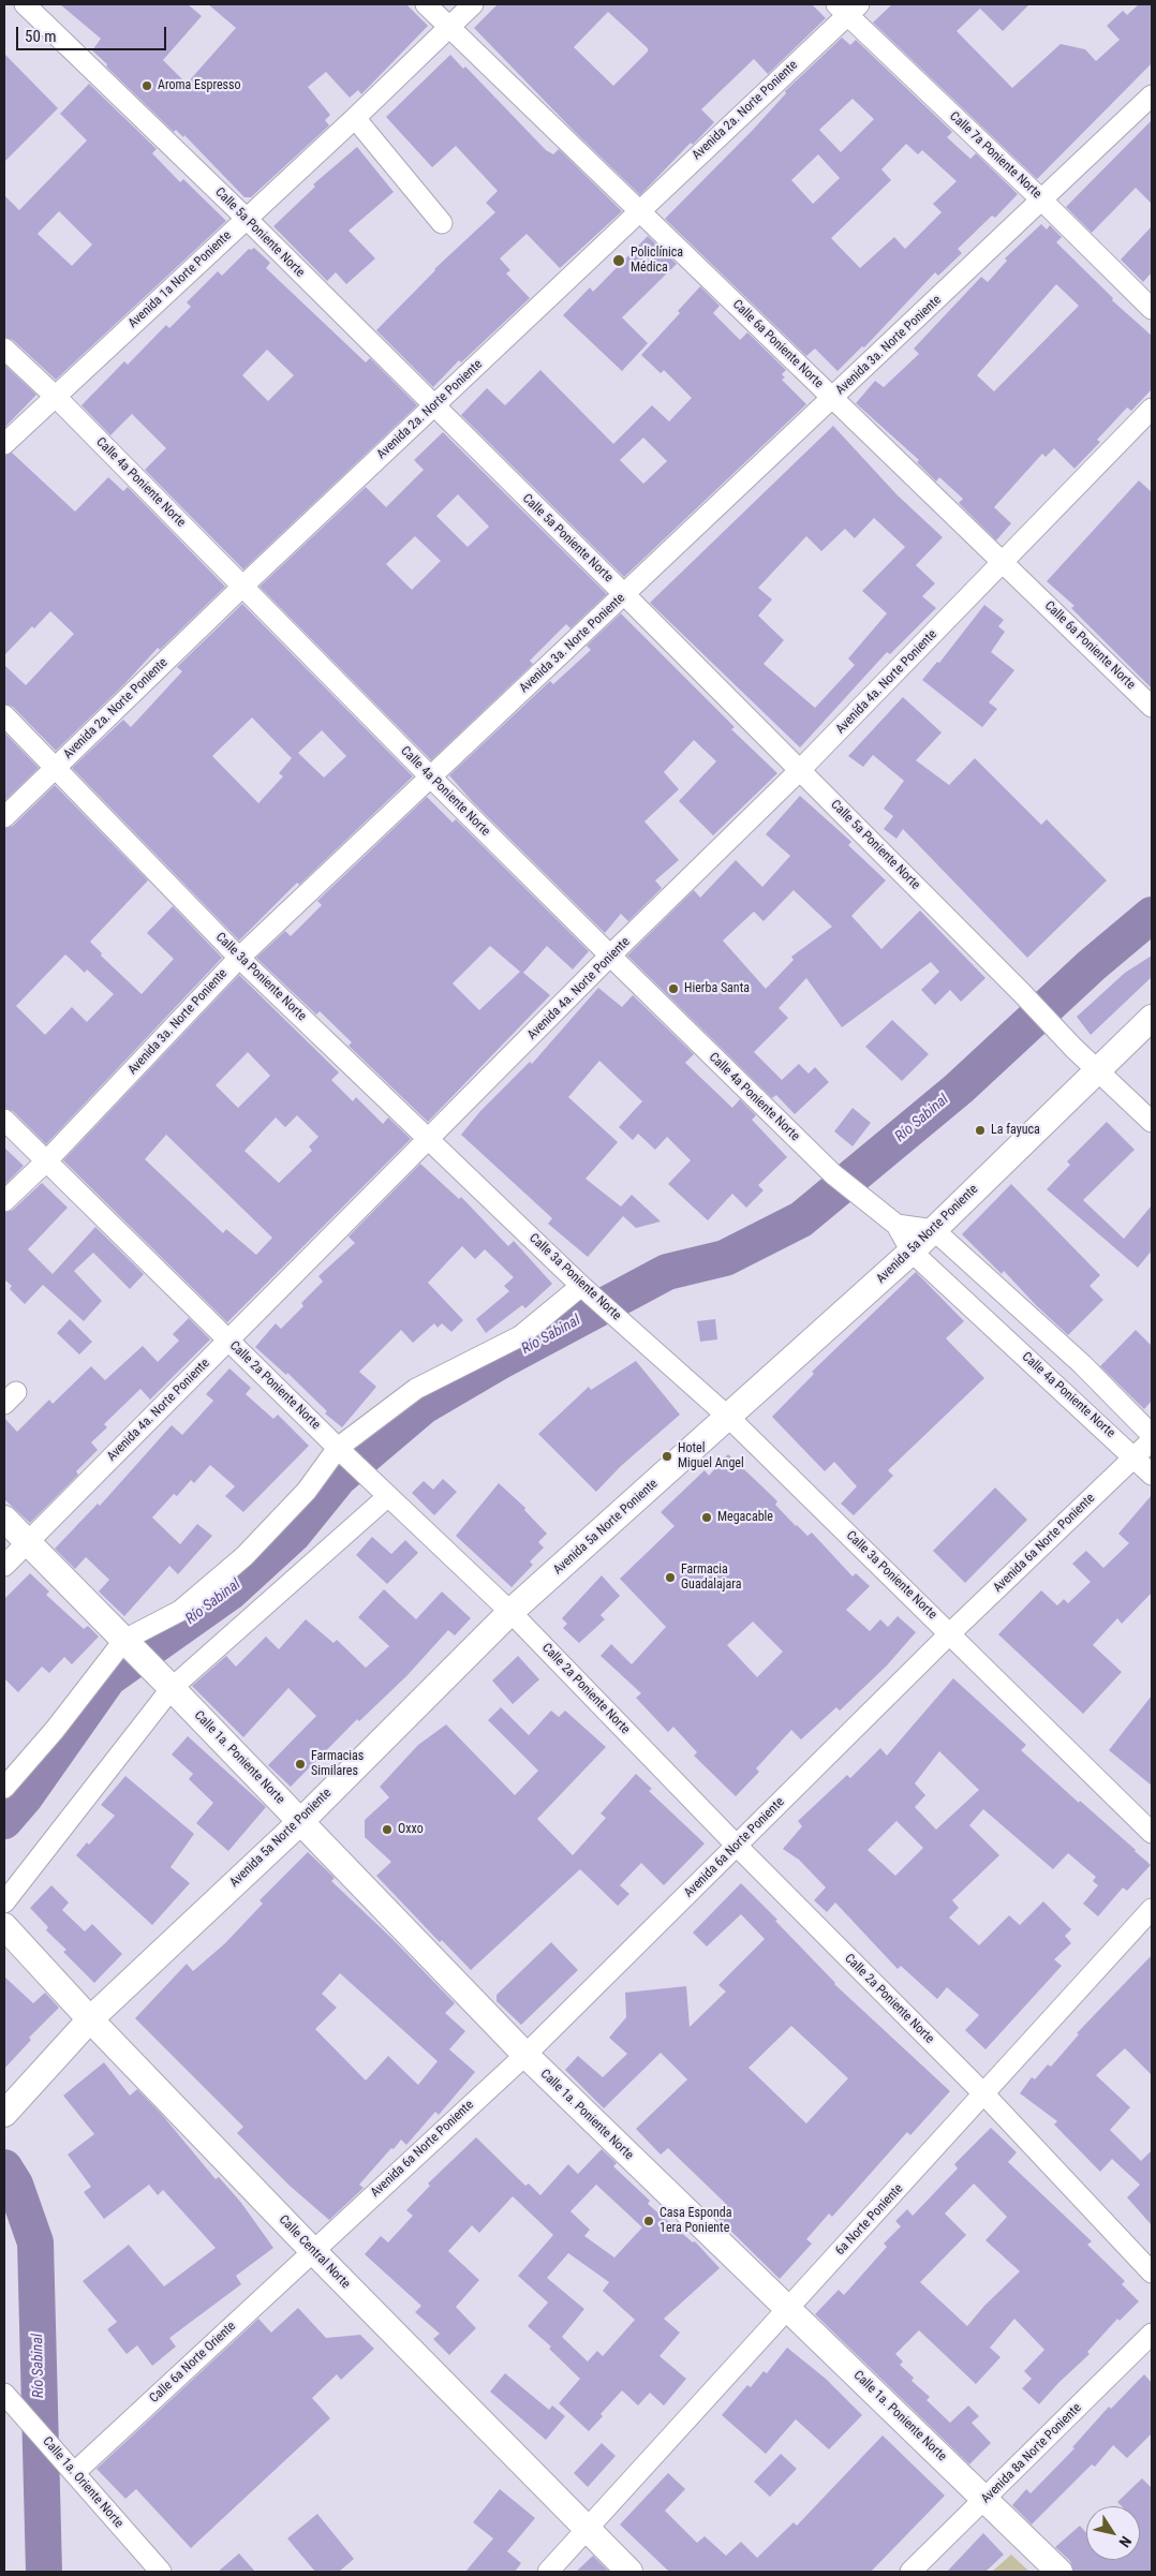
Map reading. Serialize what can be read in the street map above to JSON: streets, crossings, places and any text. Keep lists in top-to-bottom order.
{
  "streets": {
    "main road": ["Avenida 5a Norte Poniente", "Calle 1a. Poniente Norte", "Calle Central Norte"],
    "street": [
      "Avenida 2a. Norte Poniente",
      "Calle 7a Poniente Norte",
      "Calle 5a Poniente Norte",
      "Avenida 1a Norte Poniente",
      "Calle 6a Poniente Norte",
      "Avenida 3a. Norte Poniente",
      "Calle 4a Poniente Norte",
      "Avenida 4a. Norte Poniente",
      "Calle 3a Poniente Norte",
      "Calle 2a Poniente Norte",
      "Avenida 6a Norte Poniente",
      "6a Norte Poniente",
      "Calle 6a Norte Oriente",
      "Avenida 8a Norte Poniente",
      "Calle 1a. Oriente Norte"
    ]
  },
  "crossings": [
    ["Avenida 2a. Norte Poniente", "Calle 7a Poniente Norte"],
    ["Avenida 2a. Norte Poniente", "Calle 5a Poniente Norte"],
    ["Avenida 2a. Norte Poniente", "Calle 6a Poniente Norte"],
    ["Avenida 2a. Norte Poniente", "Calle 4a Poniente Norte"],
    ["Avenida 2a. Norte Poniente", "Calle 3a Poniente Norte"],
    ["Calle 7a Poniente Norte", "Avenida 3a. Norte Poniente"],
    ["Calle 5a Poniente Norte", "Avenida 1a Norte Poniente"],
    ["Calle 5a Poniente Norte", "Avenida 3a. Norte Poniente"],
    ["Calle 5a Poniente Norte", "Avenida 4a. Norte Poniente"],
    ["Calle 5a Poniente Norte", "Avenida 5a Norte Poniente"],
    ["Avenida 1a Norte Poniente", "Calle 6a Poniente Norte"],
    ["Avenida 1a Norte Poniente", "Calle 4a Poniente Norte"],
    ["Calle 6a Poniente Norte", "Avenida 3a. Norte Poniente"],
    ["Calle 6a Poniente Norte", "Avenida 4a. Norte Poniente"],
    ["Avenida 3a. Norte Poniente", "Calle 4a Poniente Norte"],
    ["Avenida 3a. Norte Poniente", "Calle 3a Poniente Norte"],
    ["Avenida 3a. Norte Poniente", "Calle 2a Poniente Norte"],
    ["Calle 4a Poniente Norte", "Avenida 4a. Norte Poniente"],
    ["Calle 4a Poniente Norte", "Avenida 5a Norte Poniente"],
    ["Calle 4a Poniente Norte", "Avenida 6a Norte Poniente"],
    ["Avenida 4a. Norte Poniente", "Calle 3a Poniente Norte"],
    ["Avenida 4a. Norte Poniente", "Calle 2a Poniente Norte"],
    ["Avenida 4a. Norte Poniente", "Calle 1a. Poniente Norte"],
    ["Calle 3a Poniente Norte", "Avenida 5a Norte Poniente"],
    ["Calle 3a Poniente Norte", "Avenida 6a Norte Poniente"],
    ["Avenida 5a Norte Poniente", "Calle 2a Poniente Norte"],
    ["Avenida 5a Norte Poniente", "Calle 1a. Poniente Norte"],
    ["Avenida 5a Norte Poniente", "Calle Central Norte"],
    ["Calle 2a Poniente Norte", "Avenida 6a Norte Poniente"],
    ["Calle 2a Poniente Norte", "6a Norte Poniente"],
    ["Avenida 6a Norte Poniente", "Calle 1a. Poniente Norte"],
    ["Avenida 6a Norte Poniente", "Calle Central Norte"],
    ["Avenida 6a Norte Poniente", "Calle 6a Norte Oriente"],
    ["Calle 1a. Poniente Norte", "6a Norte Poniente"],
    ["Calle 1a. Poniente Norte", "Avenida 8a Norte Poniente"],
    ["6a Norte Poniente", "Calle Central Norte"],
    ["Calle Central Norte", "Calle 6a Norte Oriente"],
    ["Calle 6a Norte Oriente", "Calle 1a. Oriente Norte"]
  ],
  "water": ["Río Sabinal"],
  "places": [
    "Aroma Espresso",
    "Policlínica Médica",
    "Hierba Santa",
    "La fayuca",
    "Hotel Miguel Angel",
    "Megacable",
    "Farmacia Guadalajara",
    "Farmacias Similares",
    "Oxxo",
    "Casa Esponda 1era Poniente"
  ],
  "scale_bar": "50 m",
  "north": "bottom right"
}
